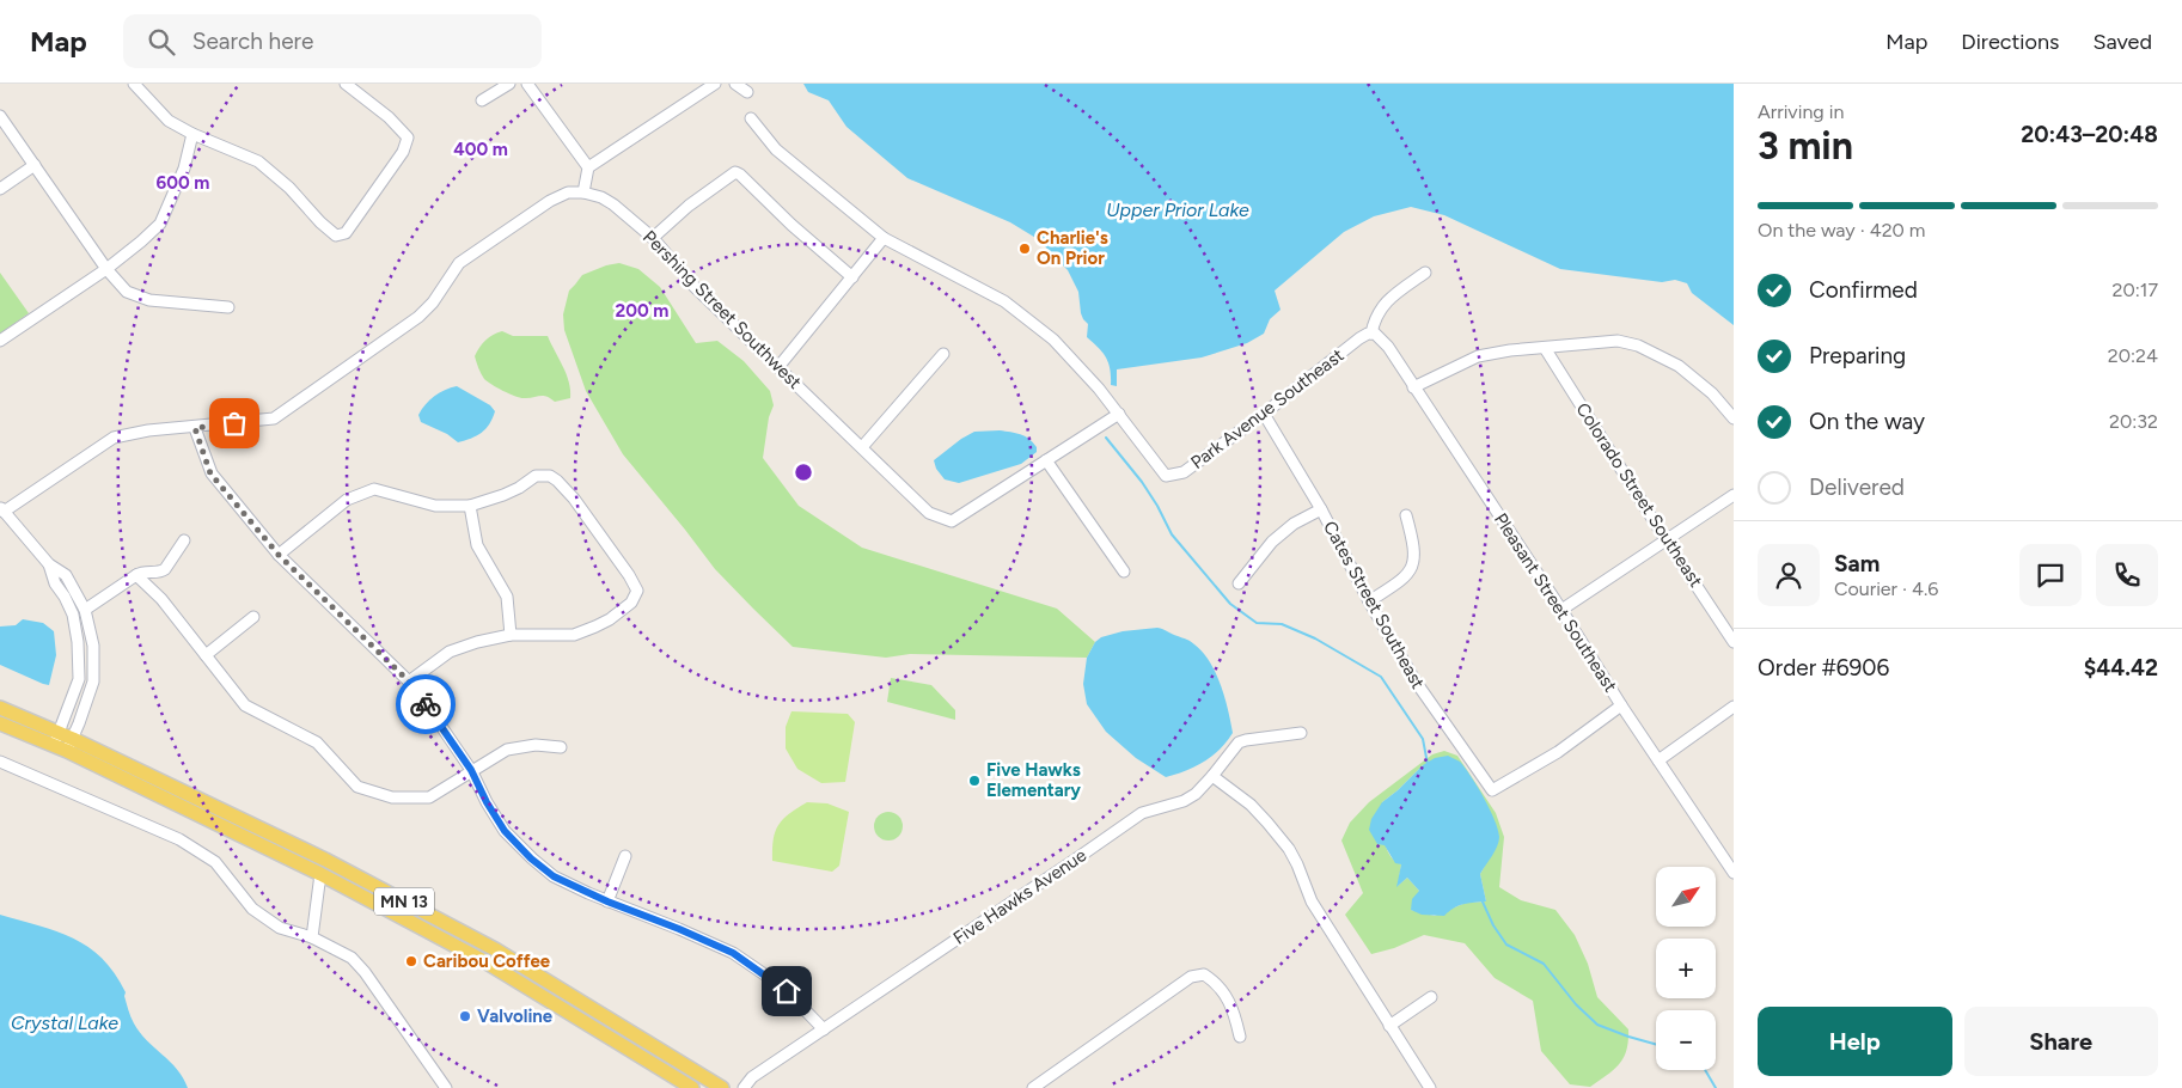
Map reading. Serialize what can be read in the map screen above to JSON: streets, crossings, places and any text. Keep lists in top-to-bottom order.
{
  "streets": {
    "main road": ["MN 13"],
    "street": [
      "Pershing Street Southwest",
      "Park Avenue Southeast",
      "Colorado Street Southeast",
      "Pleasant Street Southeast",
      "Cates Street Southeast",
      "Five Hawks Avenue"
    ]
  },
  "crossings": [
    ["Park Avenue Southeast", "Pleasant Street Southeast"],
    ["Park Avenue Southeast", "Cates Street Southeast"],
    ["Pleasant Street Southeast", "Cates Street Southeast"]
  ],
  "water": ["Upper Prior Lake", "Crystal Lake"],
  "places": [
    "Charlie's On Prior",
    "Five Hawks Elementary",
    "Caribou Coffee",
    "Valvoline"
  ],
  "north": "top right",
  "page": {
    "header": "Map",
    "search": "Search here",
    "nav": ["Map", "Directions", "Saved"],
    "heading": ["3 min", "Arriving in", "20:43–20:48"],
    "panel": [
      "Sam",
      "Courier · 4.6",
      "Order #6906",
      "$44.42"
    ],
    "bar": "On the way · 420 m",
    "list": [
      ["Confirmed", "20:17"],
      ["Preparing", "20:24"],
      ["On the way", "20:32"],
      "Delivered"
    ],
    "map_buttons": ["+", "−"],
    "buttons": ["Help", "Share"]
  },
  "rings": ["400 m", "600 m", "200 m"]
}
